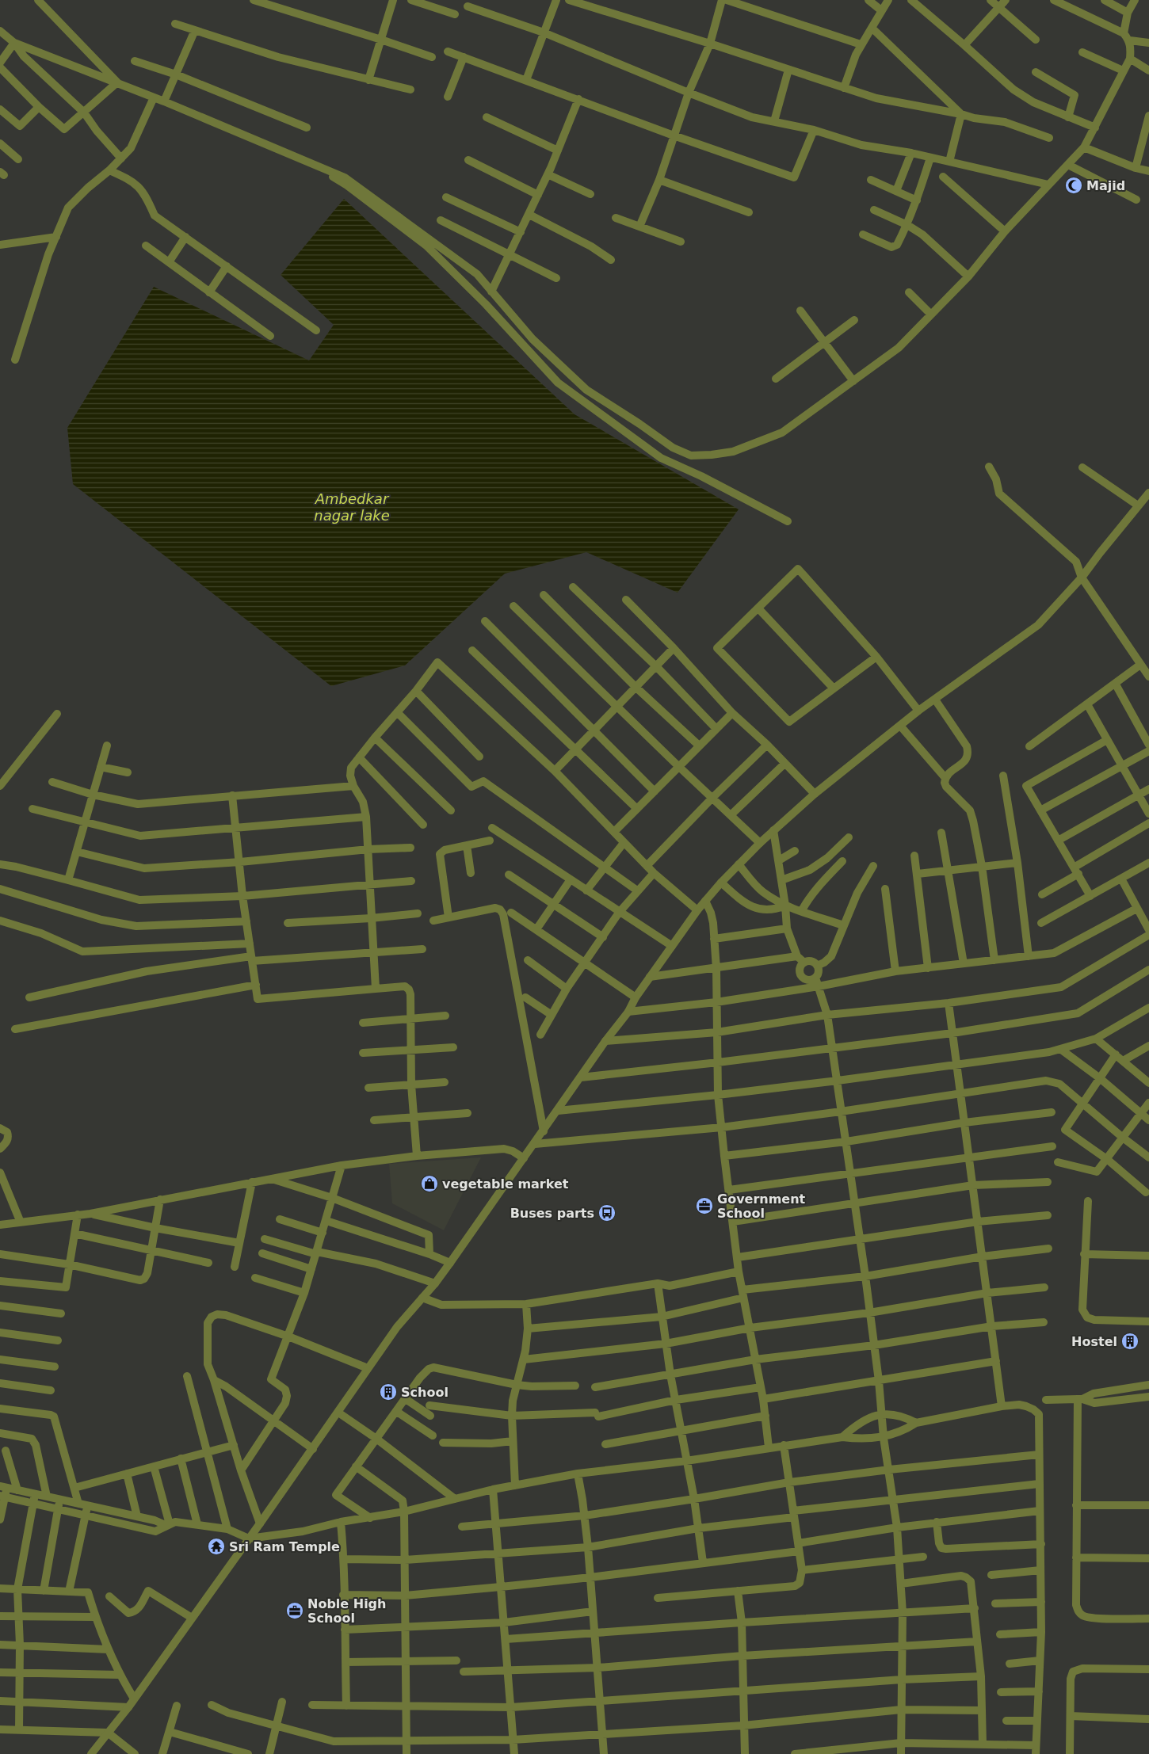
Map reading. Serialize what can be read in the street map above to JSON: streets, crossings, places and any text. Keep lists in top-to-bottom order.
{
  "water": ["Ambedkar nagar lake"],
  "places": {
    "mosque": ["Majid"],
    "shop": ["vegetable market"],
    "office": ["Government School", "Noble High School"],
    "bus stop": ["Buses parts"],
    "building": ["Hostel", "School"],
    "temple": ["Sri Ram Temple"]
  }
}
